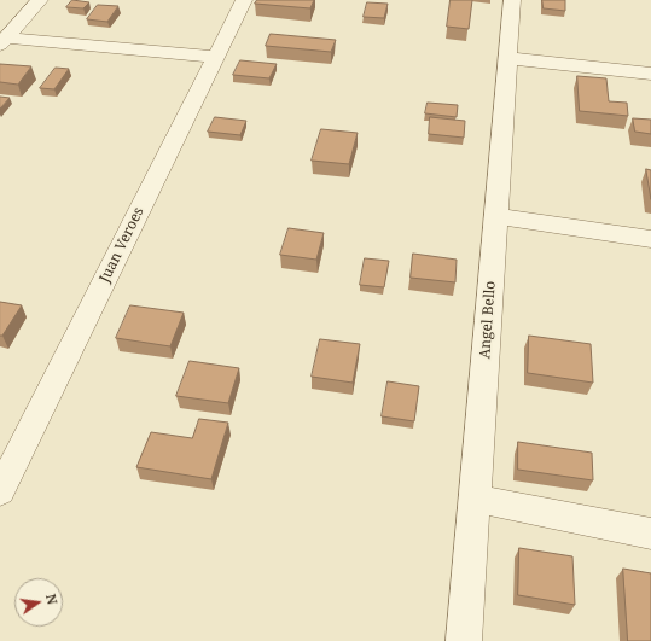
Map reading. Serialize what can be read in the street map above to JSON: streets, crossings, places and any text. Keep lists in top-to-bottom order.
{
  "streets": {
    "street": ["Juan Veroes", "Angel Bello"]
  },
  "north": "right"
}
